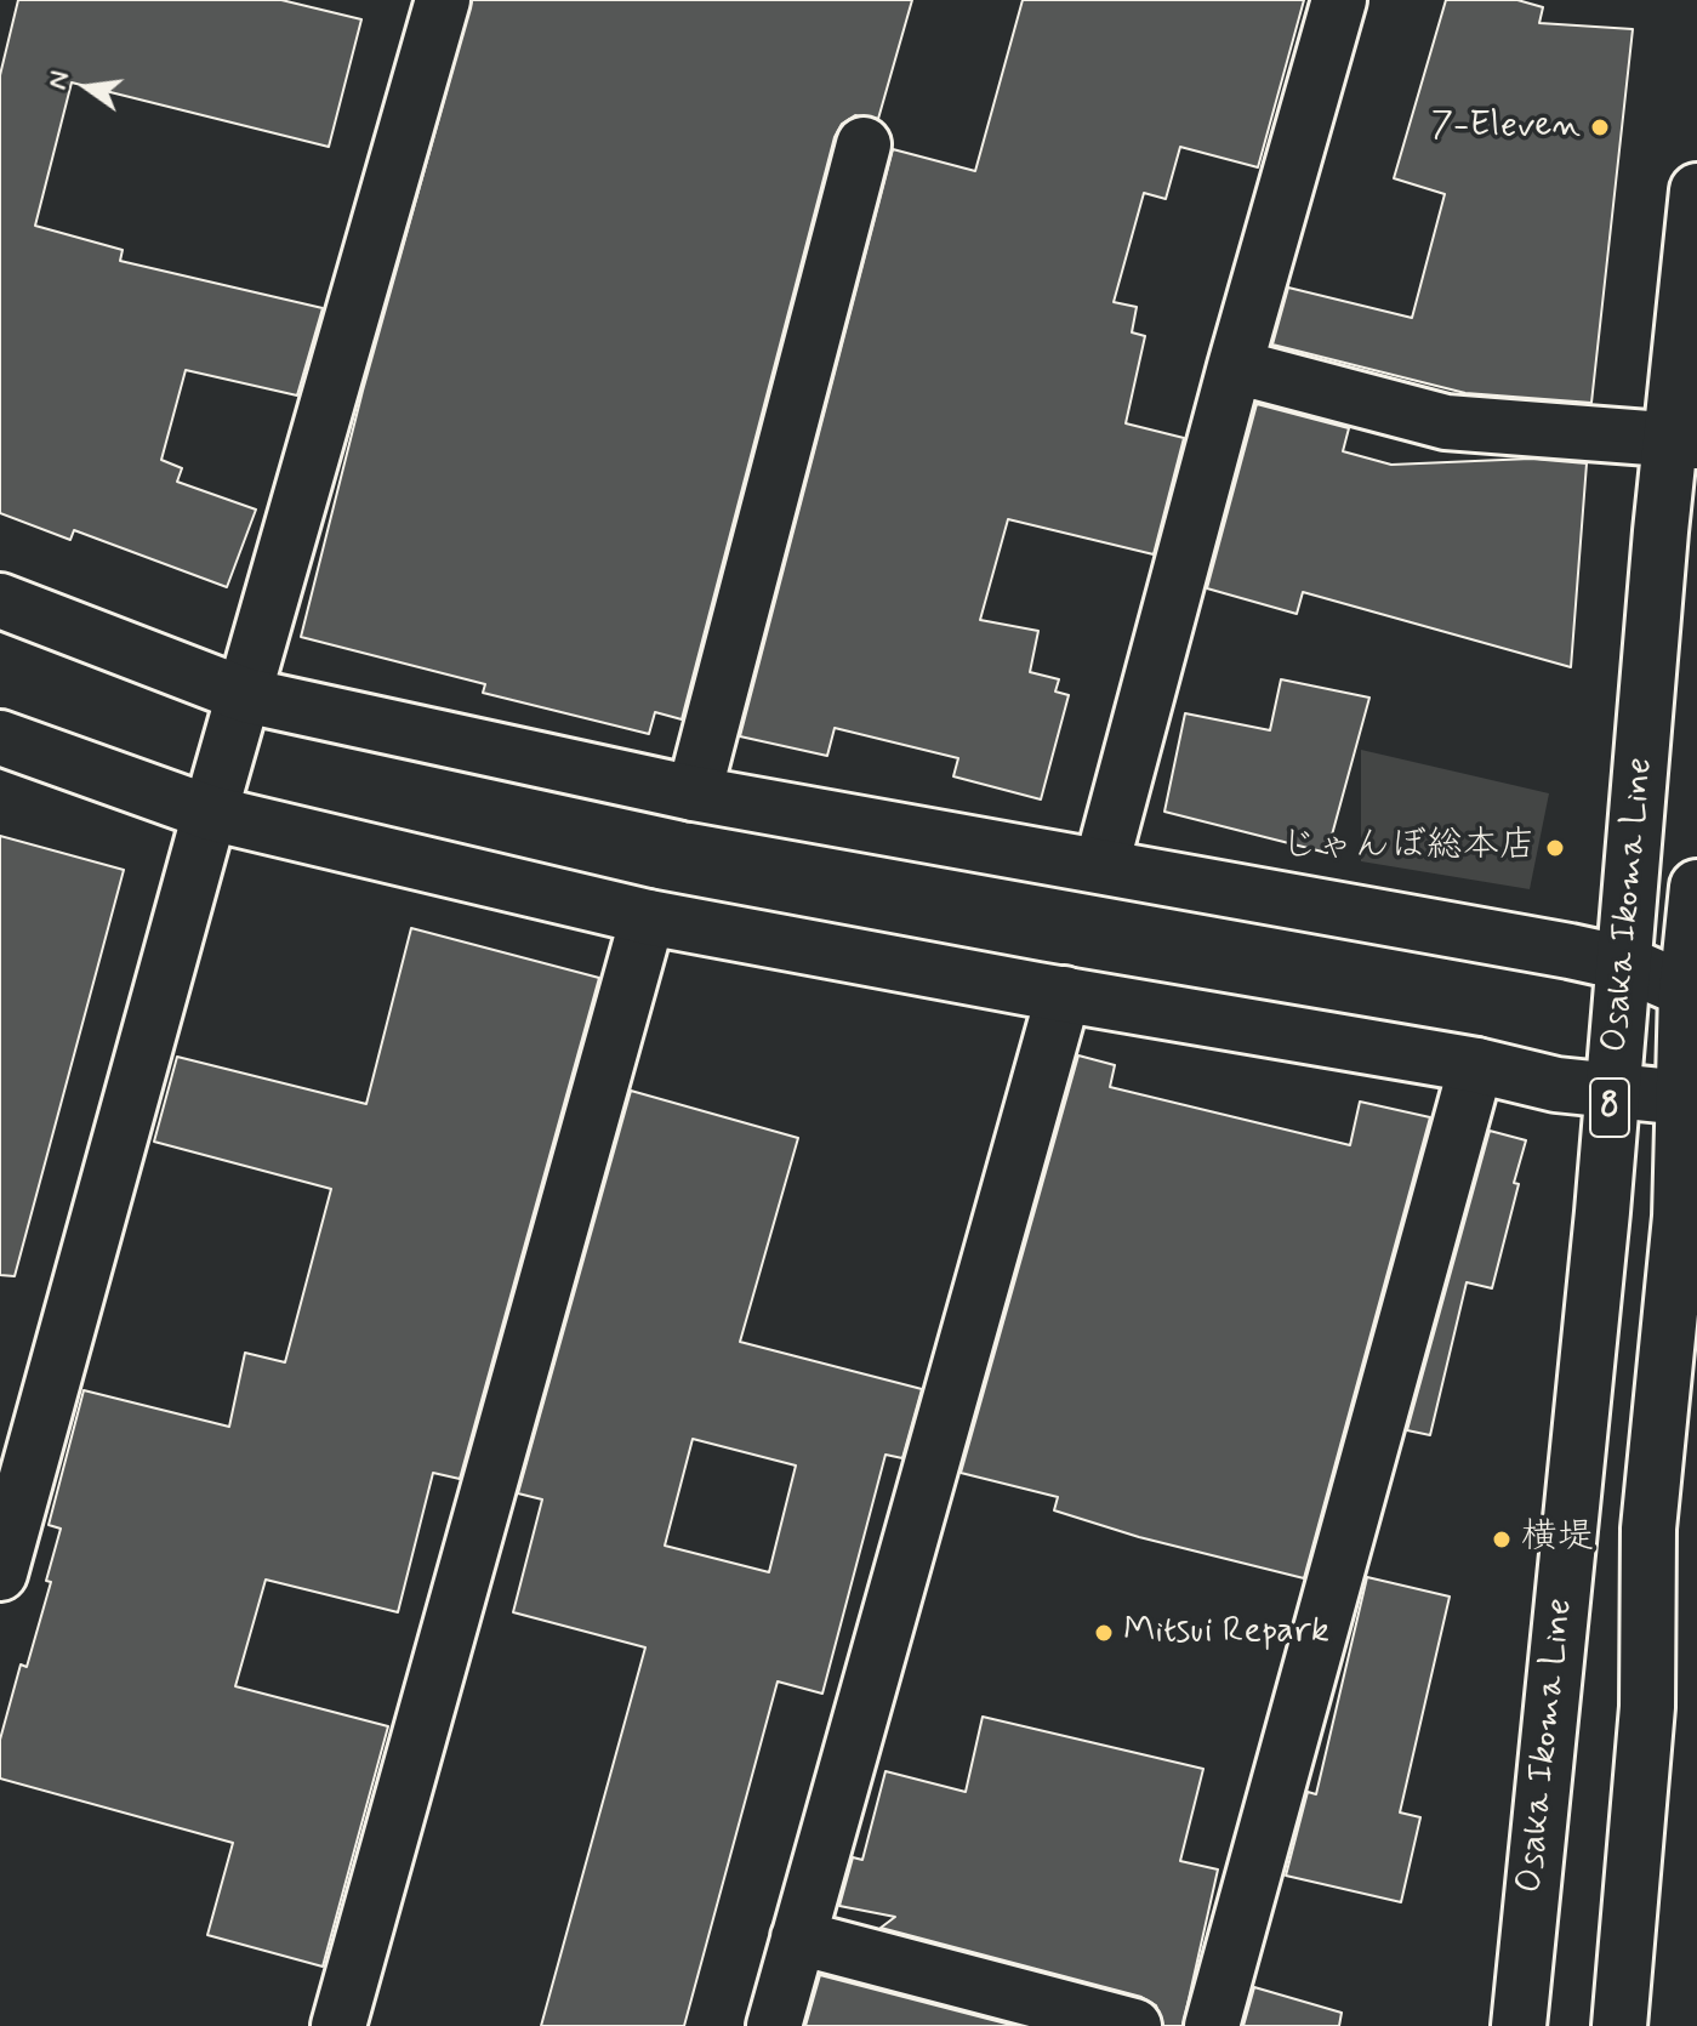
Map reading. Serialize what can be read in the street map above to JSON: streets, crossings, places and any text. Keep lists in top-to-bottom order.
{
  "streets": {
    "street": ["Osaka Ikoma Line", "8"]
  },
  "places": [
    "7-Eleven",
    "じゃんぼ総本店",
    "横堤",
    "Mitsui Repark"
  ],
  "north": "left"
}
